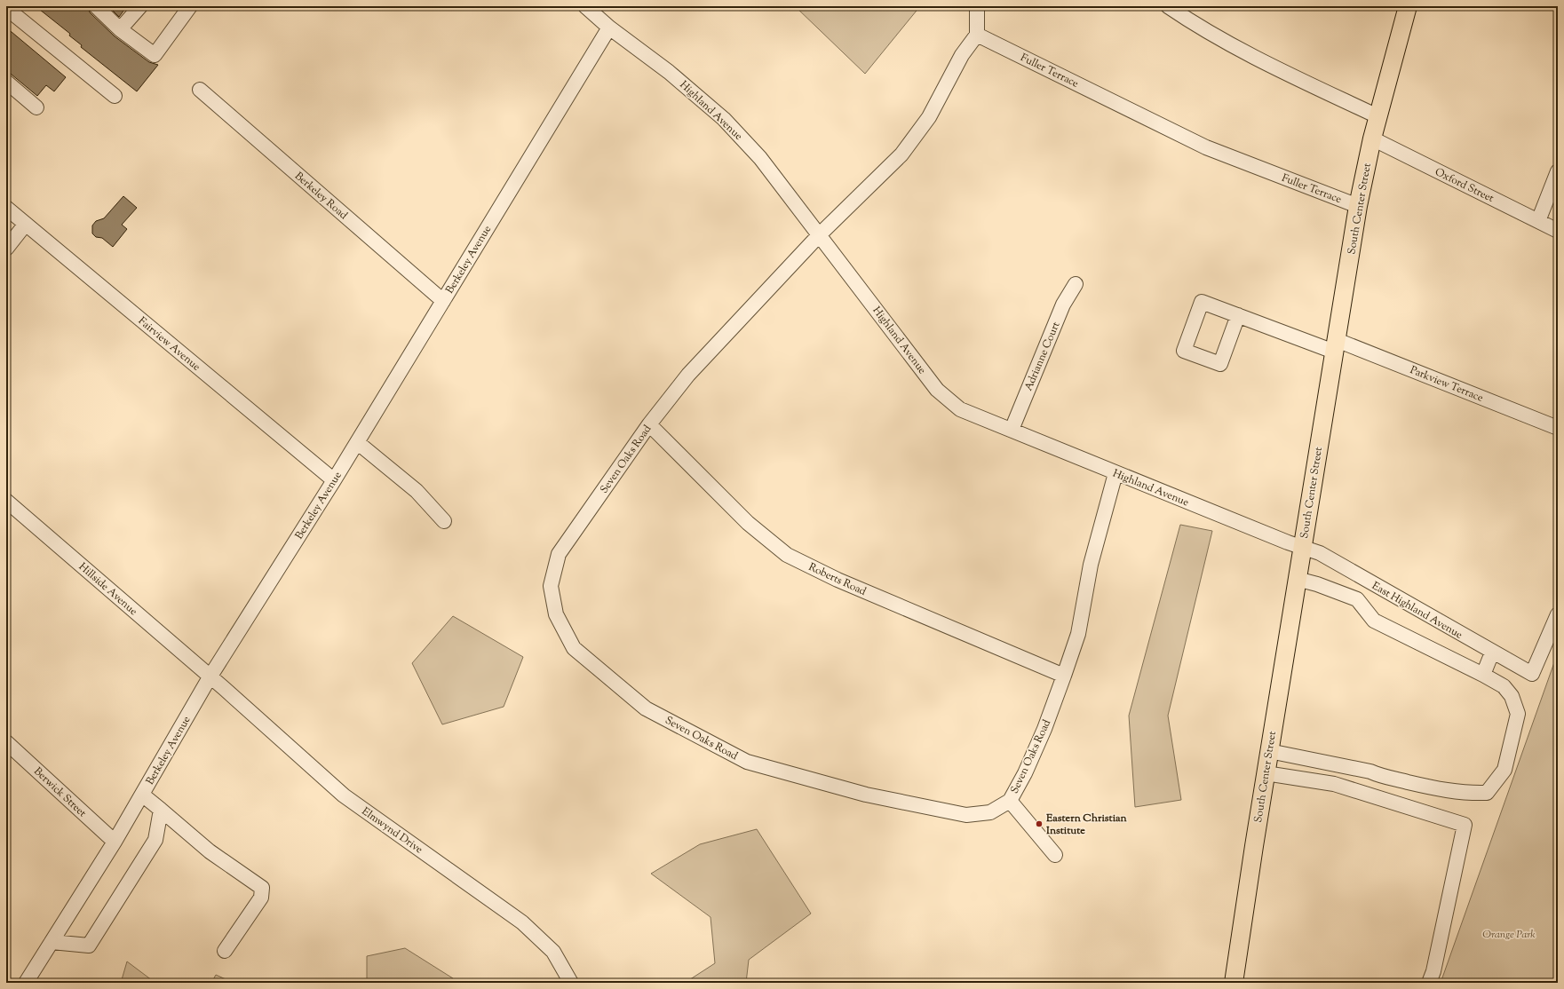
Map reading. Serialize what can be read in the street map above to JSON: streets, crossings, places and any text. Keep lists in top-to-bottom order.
{
  "streets": {
    "main road": ["South Center Street"],
    "street": [
      "Fuller Terrace",
      "Highland Avenue",
      "Oxford Street",
      "Berkeley Road",
      "Berkeley Avenue",
      "Fairview Avenue",
      "Adrianne Court",
      "Parkview Terrace",
      "Seven Oaks Road",
      "Roberts Road",
      "Hillside Avenue",
      "East Highland Avenue",
      "Berwick Street",
      "Elmwynd Drive"
    ]
  },
  "crossings": [
    ["Fuller Terrace", "South Center Street"],
    ["Highland Avenue", "South Center Street"],
    ["Highland Avenue", "Berkeley Avenue"],
    ["Highland Avenue", "Adrianne Court"],
    ["Highland Avenue", "Seven Oaks Road"],
    ["Highland Avenue", "East Highland Avenue"],
    ["Oxford Street", "South Center Street"],
    ["Berkeley Road", "Berkeley Avenue"],
    ["South Center Street", "Parkview Terrace"],
    ["South Center Street", "East Highland Avenue"],
    ["Berkeley Avenue", "Fairview Avenue"],
    ["Berkeley Avenue", "Hillside Avenue"],
    ["Berkeley Avenue", "Berwick Street"],
    ["Berkeley Avenue", "Elmwynd Drive"],
    ["Seven Oaks Road", "Roberts Road"],
    ["Hillside Avenue", "Elmwynd Drive"]
  ],
  "parks": ["Orange Park"],
  "places": ["Eastern Christian Institute"]
}
